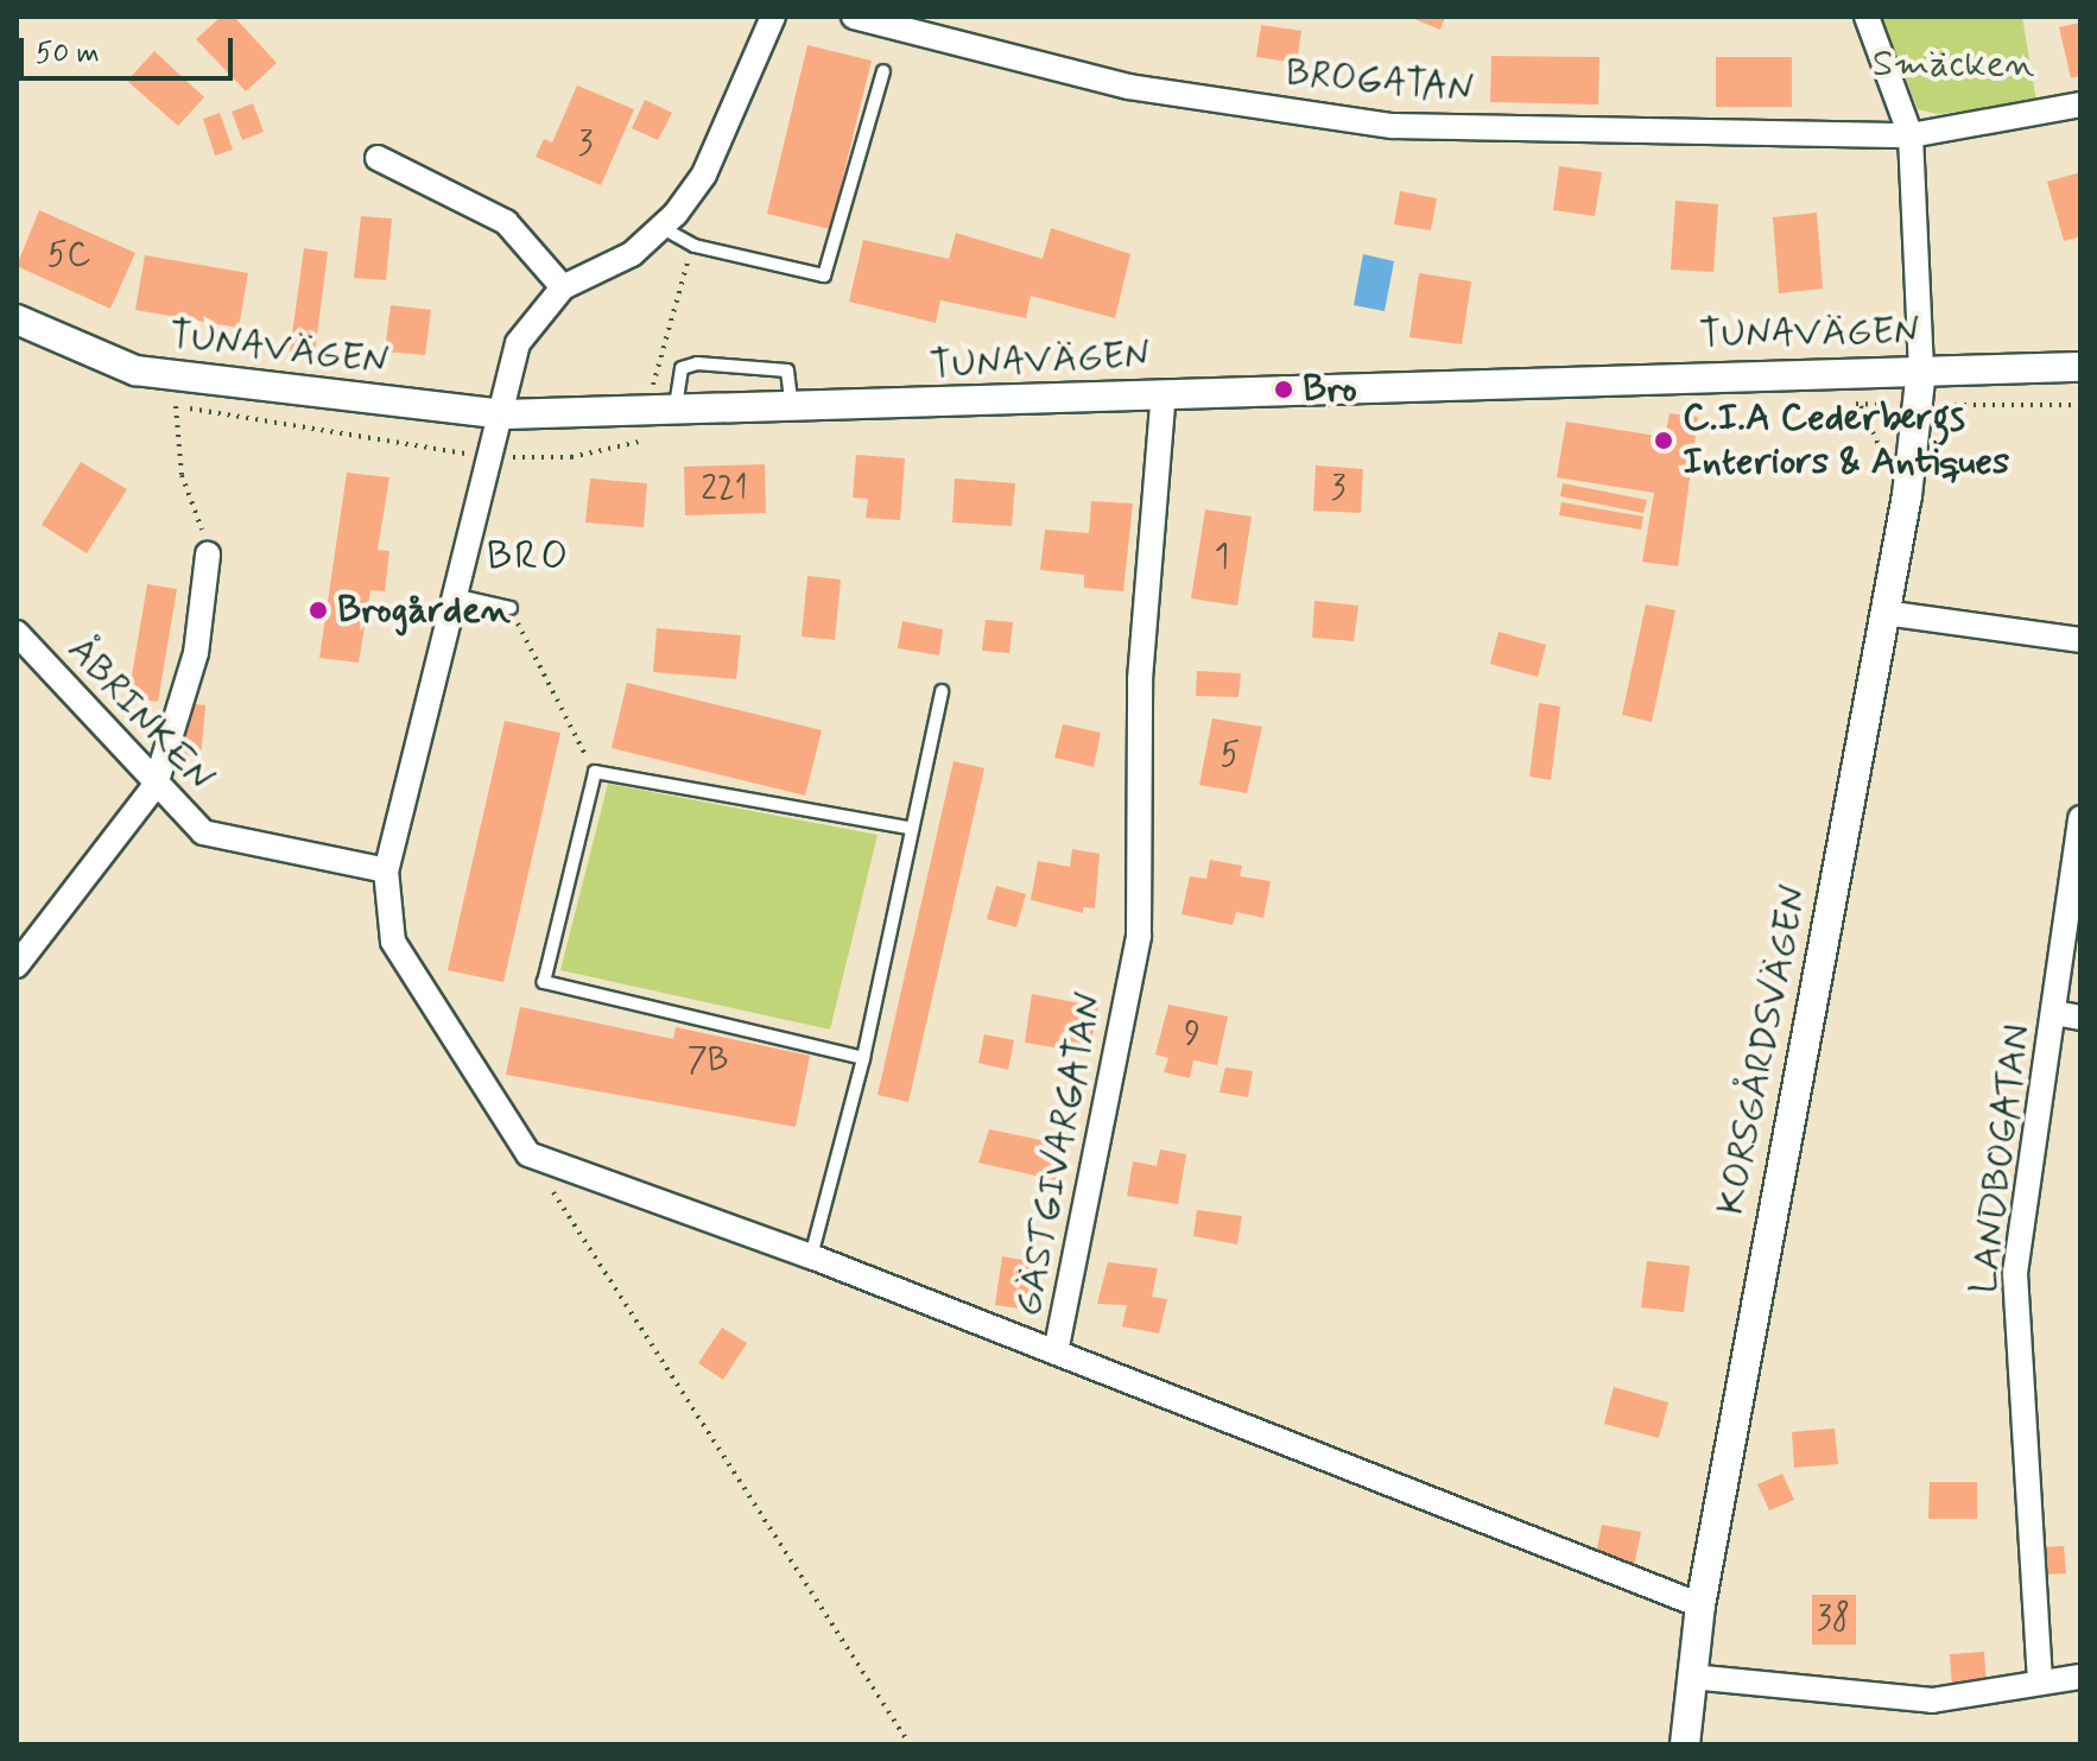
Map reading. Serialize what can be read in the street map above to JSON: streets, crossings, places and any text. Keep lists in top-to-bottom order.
{
  "streets": {
    "street": [
      "BROGATAN",
      "TUNAVÄGEN",
      "ÅBRINKEN",
      "KORSGÅRDSVÄGEN",
      "GÄSTGIVARGATAN",
      "LANDBOGATAN"
    ]
  },
  "crossings": [
    ["TUNAVÄGEN", "KORSGÅRDSVÄGEN"],
    ["TUNAVÄGEN", "GÄSTGIVARGATAN"],
    ["KORSGÅRDSVÄGEN", "GÄSTGIVARGATAN"]
  ],
  "districts": ["BRO"],
  "parks": ["Smäcken"],
  "places": ["Bro", "C.I.A Cederbergs Interiors & Antiques", "Brogården"],
  "house_numbers": [
    "3",
    "5C",
    "3",
    "221",
    "1",
    "5",
    "9",
    "7B",
    "38"
  ],
  "scale_bar": "50 m"
}
